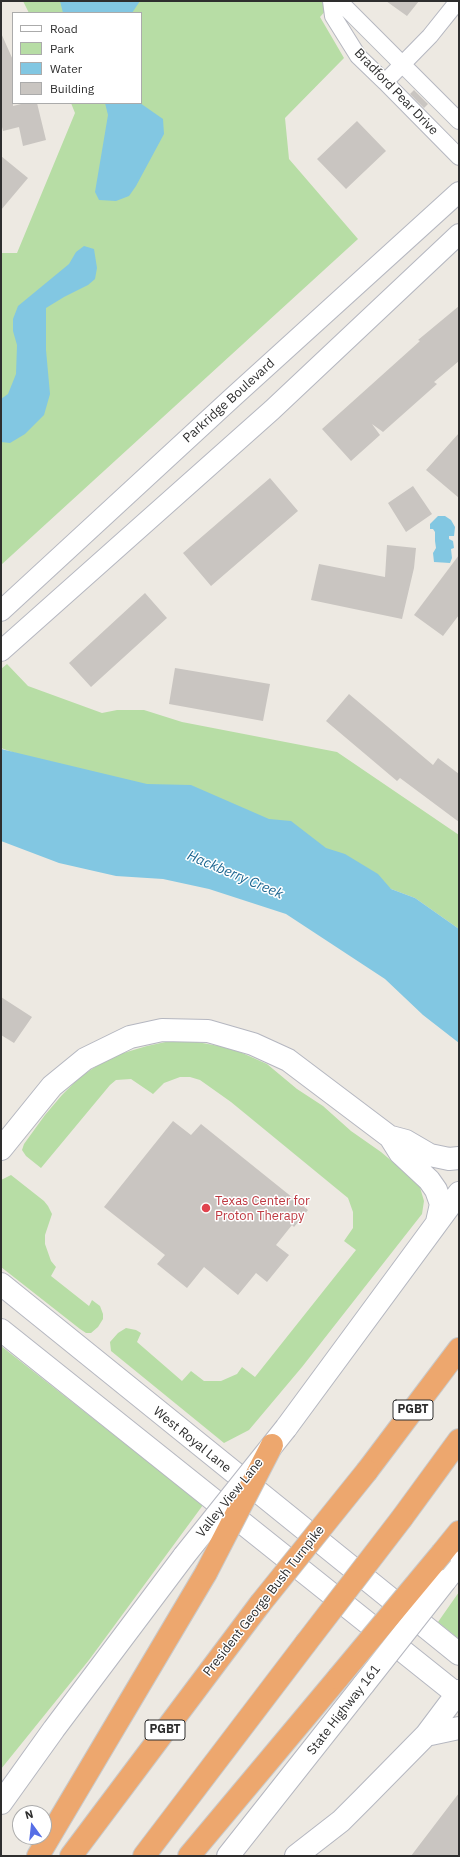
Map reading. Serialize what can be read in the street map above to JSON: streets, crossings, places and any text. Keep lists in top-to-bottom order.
{
  "streets": {
    "highway": ["PGBT", "President George Bush Turnpike"],
    "main road": ["West Royal Lane", "Valley View Lane", "State Highway 161"],
    "street": ["Bradford Pear Drive", "Parkridge Boulevard"]
  },
  "water": ["Hackberry Creek"],
  "places": ["Texas Center for Proton Therapy"],
  "legend": [
    "Road",
    "Park",
    "Water",
    "Building"
  ],
  "north": "top"
}
